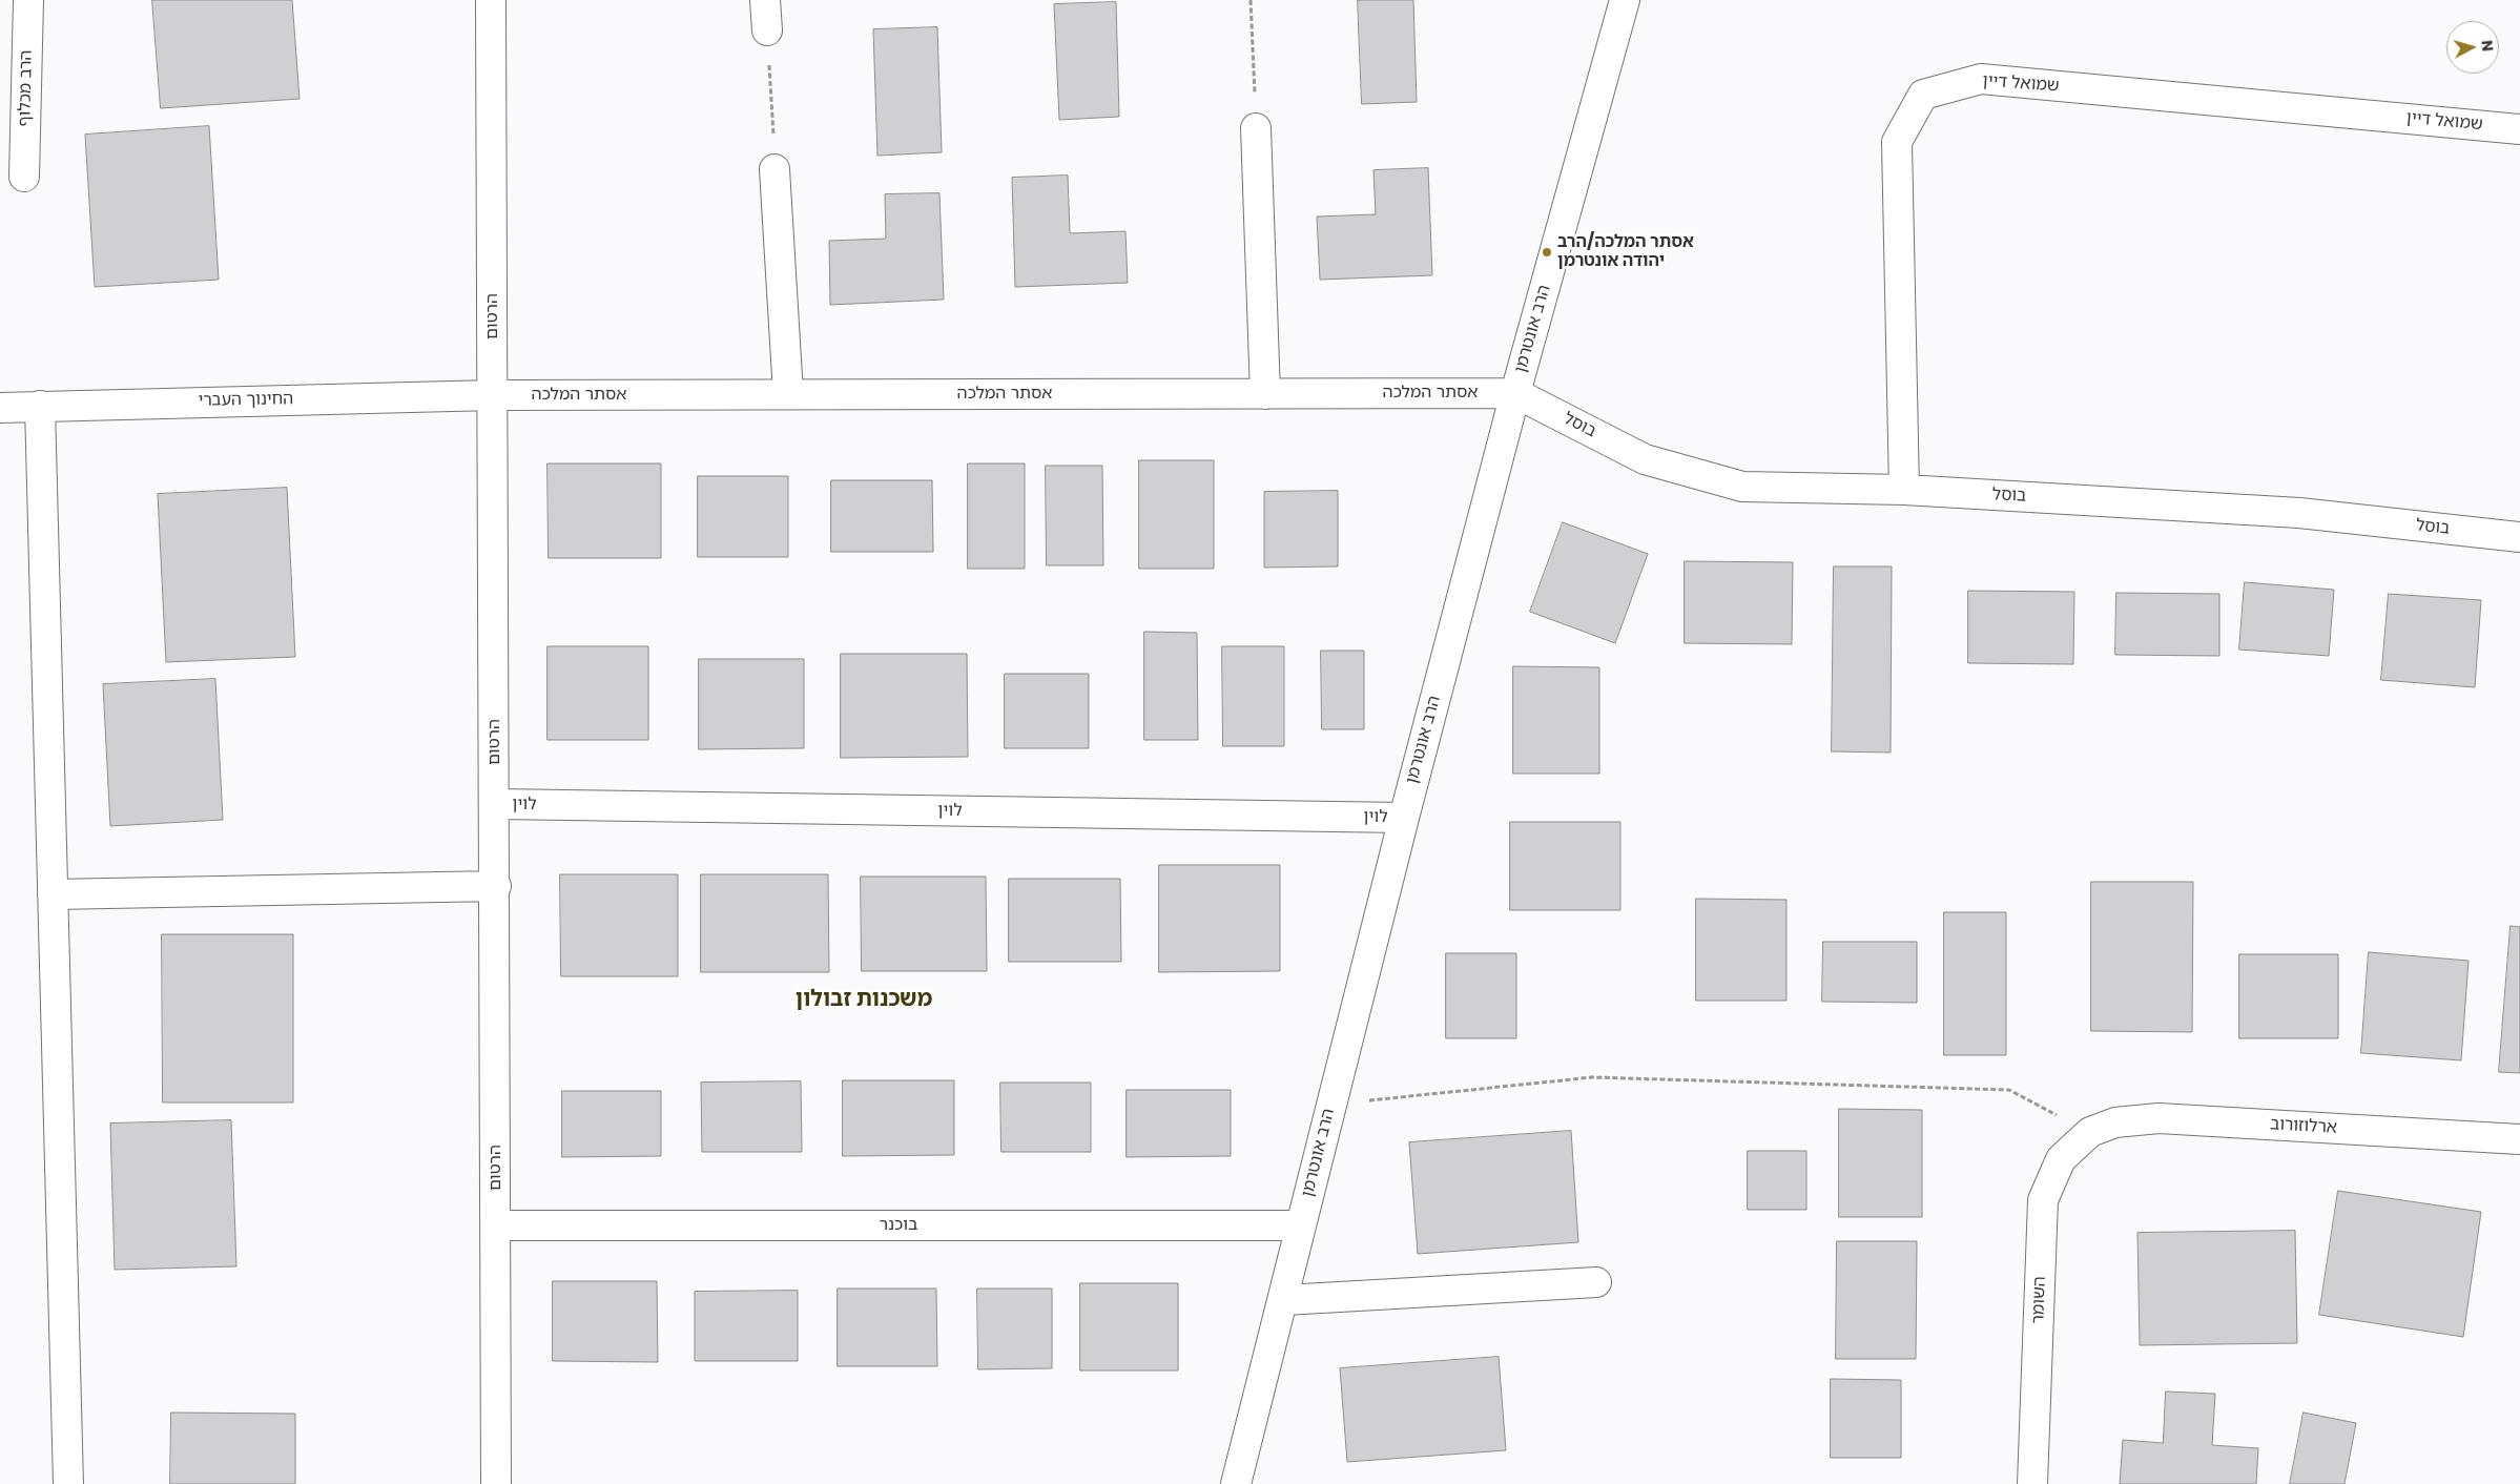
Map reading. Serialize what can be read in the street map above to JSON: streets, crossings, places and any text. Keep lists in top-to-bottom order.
{
  "streets": {
    "street": [
      "שמואל דיין",
      "הרב מכלוף",
      "הרטום",
      "הרב אונטרמן",
      "אסתר המלכה",
      "החינוך העברי",
      "בוסל",
      "לוין",
      "ארלוזורוב",
      "בוכנר",
      "השומר"
    ]
  },
  "crossings": [
    ["שמואל דיין", "בוסל"],
    ["הרטום", "אסתר המלכה"],
    ["הרטום", "החינוך העברי"],
    ["הרטום", "לוין"],
    ["הרטום", "בוכנר"],
    ["הרב אונטרמן", "אסתר המלכה"],
    ["הרב אונטרמן", "בוסל"],
    ["הרב אונטרמן", "לוין"],
    ["הרב אונטרמן", "בוכנר"],
    ["אסתר המלכה", "החינוך העברי"],
    ["אסתר המלכה", "בוסל"],
    ["ארלוזורוב", "השומר"]
  ],
  "districts": ["משכנות זבולון"],
  "places": ["אסתר המלכה/הרב יהודה אונטרמן"],
  "north": "right"
}
